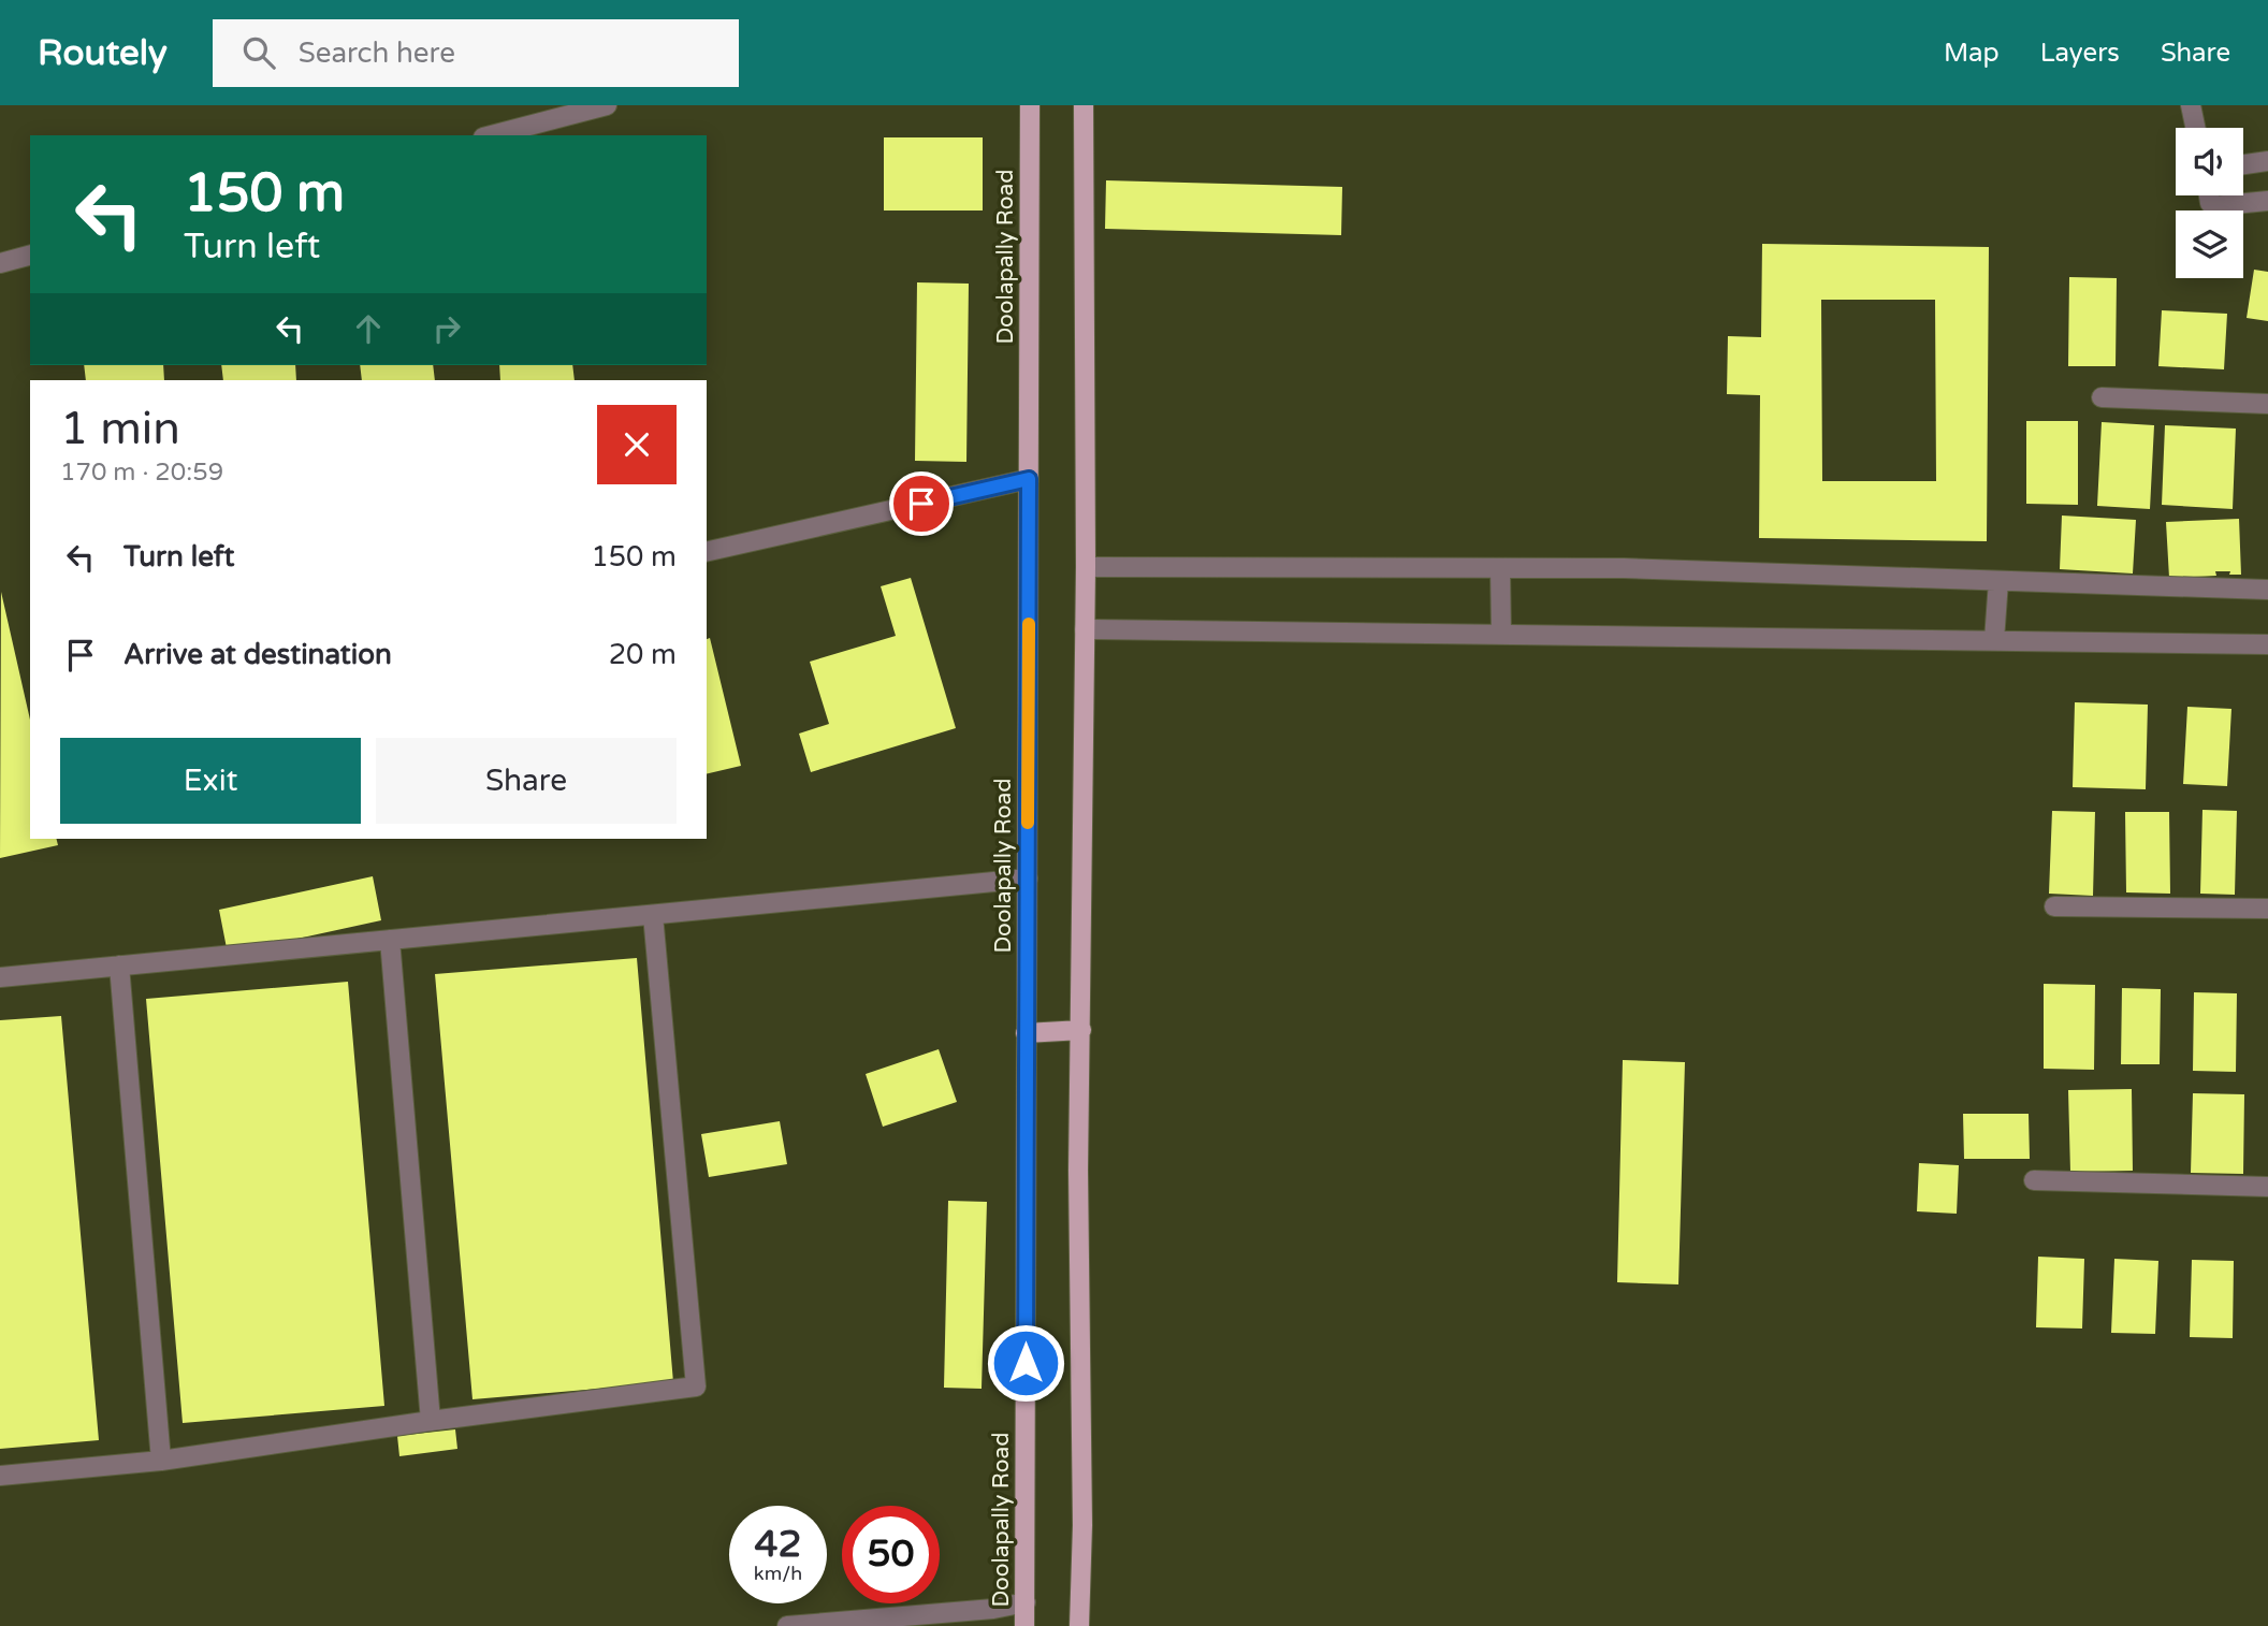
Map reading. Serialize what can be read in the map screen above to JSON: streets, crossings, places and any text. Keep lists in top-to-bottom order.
{
  "streets": {
    "main road": ["Doolapally Road"]
  },
  "page": {
    "header": "Routely",
    "search": "Search here",
    "nav": ["Map", "Layers", "Share"],
    "turn": ["150 m", "Turn left"],
    "heading": ["1 min", "170 m · 20:59"],
    "list": [
      {
        "name": "Turn left",
        "value": "150 m"
      },
      {
        "name": "Arrive at destination",
        "value": "20 m"
      }
    ],
    "buttons": ["Exit", "Share"],
    "speed": "42 km/h",
    "limit": "50"
  }
}
